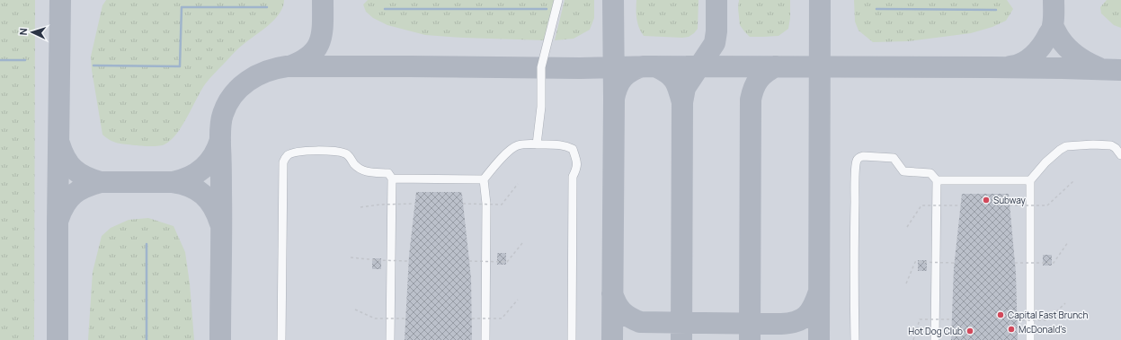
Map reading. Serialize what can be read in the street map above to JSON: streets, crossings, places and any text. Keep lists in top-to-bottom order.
{
  "places": [
    "Subway",
    "Capital Fast Brunch",
    "McDonald's",
    "Hot Dog Club"
  ],
  "north": "left"
}
